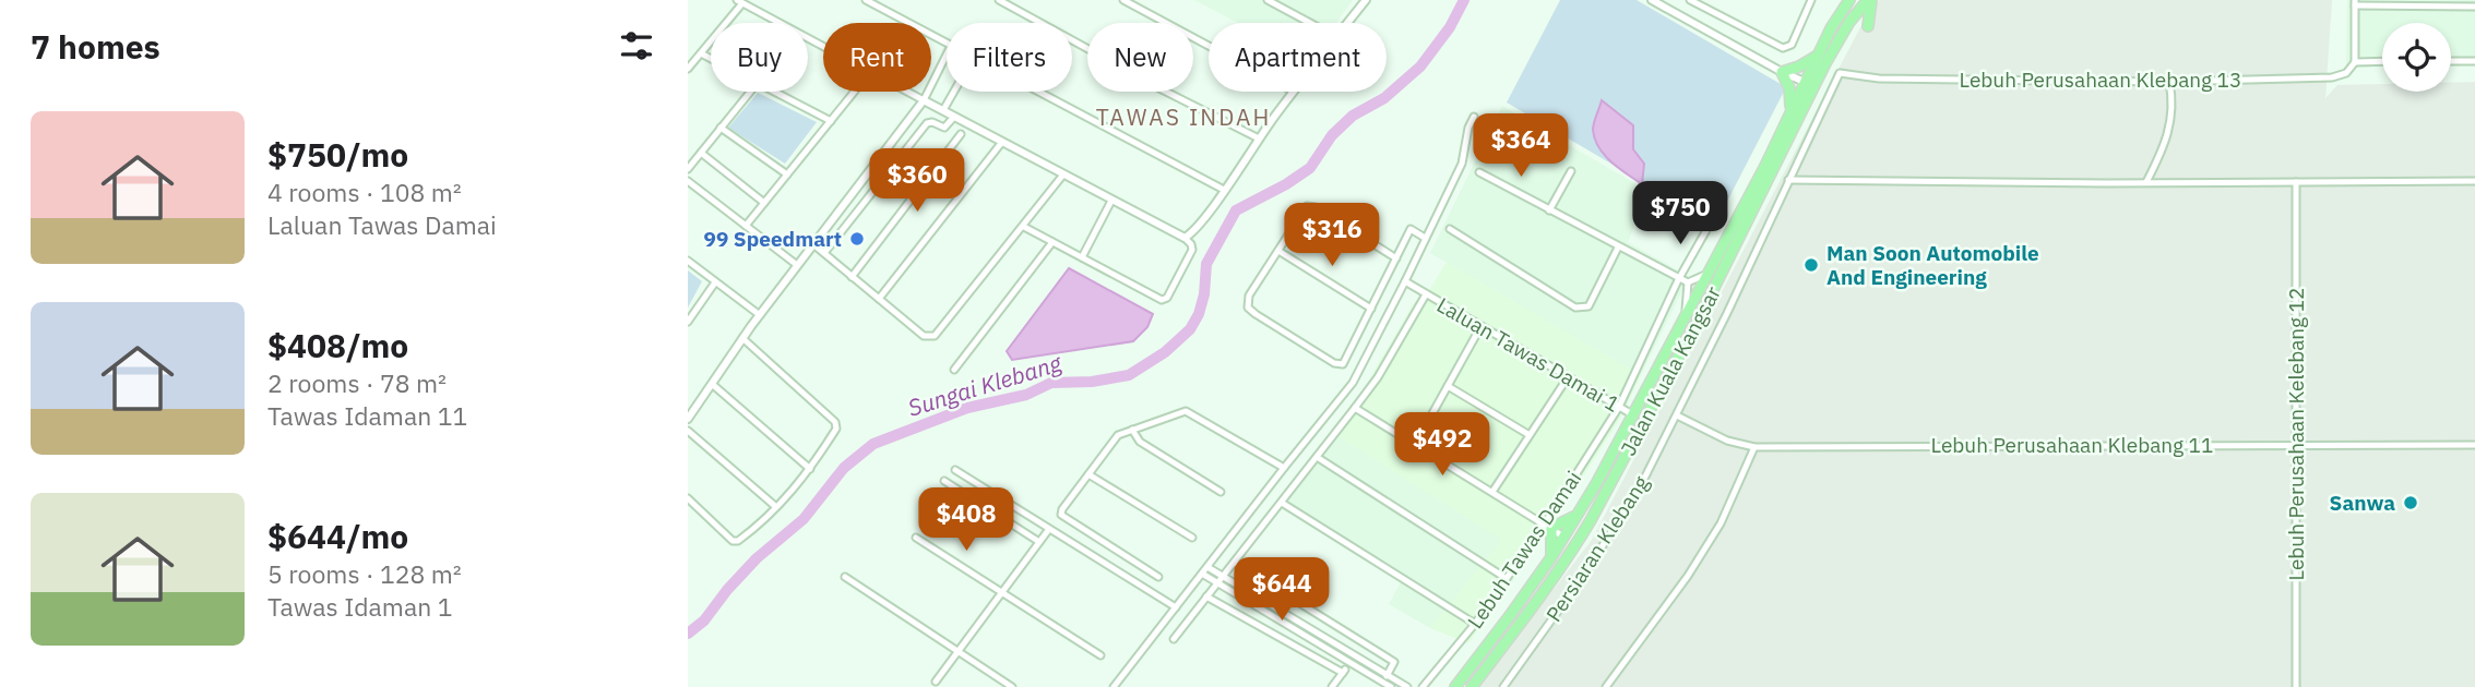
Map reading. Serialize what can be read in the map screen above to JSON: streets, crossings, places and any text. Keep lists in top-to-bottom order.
{
  "streets": {
    "highway": ["Jalan Kuala Kangsar"],
    "street": [
      "Lebuh Perusahaan Klebang 13",
      "Laluan Tawas Damai 1",
      "Lebuh Perusahaan Kelebang 12",
      "Lebuh Perusahaan Klebang 11",
      "Persiaran Klebang",
      "Lebuh Tawas Damai"
    ]
  },
  "crossings": [
    ["Lebuh Perusahaan Klebang 13", "Persiaran Klebang"],
    ["Laluan Tawas Damai 1", "Jalan Kuala Kangsar"],
    ["Laluan Tawas Damai 1", "Lebuh Tawas Damai"],
    ["Lebuh Perusahaan Kelebang 12", "Lebuh Perusahaan Klebang 11"],
    ["Lebuh Perusahaan Klebang 11", "Persiaran Klebang"]
  ],
  "districts": ["TAWAS INDAH"],
  "water": ["Sungai Klebang"],
  "places": ["99 Speedmart", "Man Soon Automobile And Engineering", "Sanwa"],
  "page": {
    "heading": "7 homes",
    "chip": [
      "Buy",
      "Rent",
      "Filters",
      "New",
      "Apartment"
    ],
    "list": [
      {
        "name": "$750/mo",
        "note": "4 rooms · 108 m² · Laluan Tawas Damai"
      },
      {
        "name": "$408/mo",
        "note": "2 rooms · 78 m² · Tawas Idaman 11"
      },
      {
        "name": "$644/mo",
        "note": "5 rooms · 128 m² · Tawas Idaman 1"
      }
    ],
    "price": [
      "$364",
      "$360",
      "$750",
      "$316",
      "$492",
      "$408",
      "$644"
    ]
  }
}
